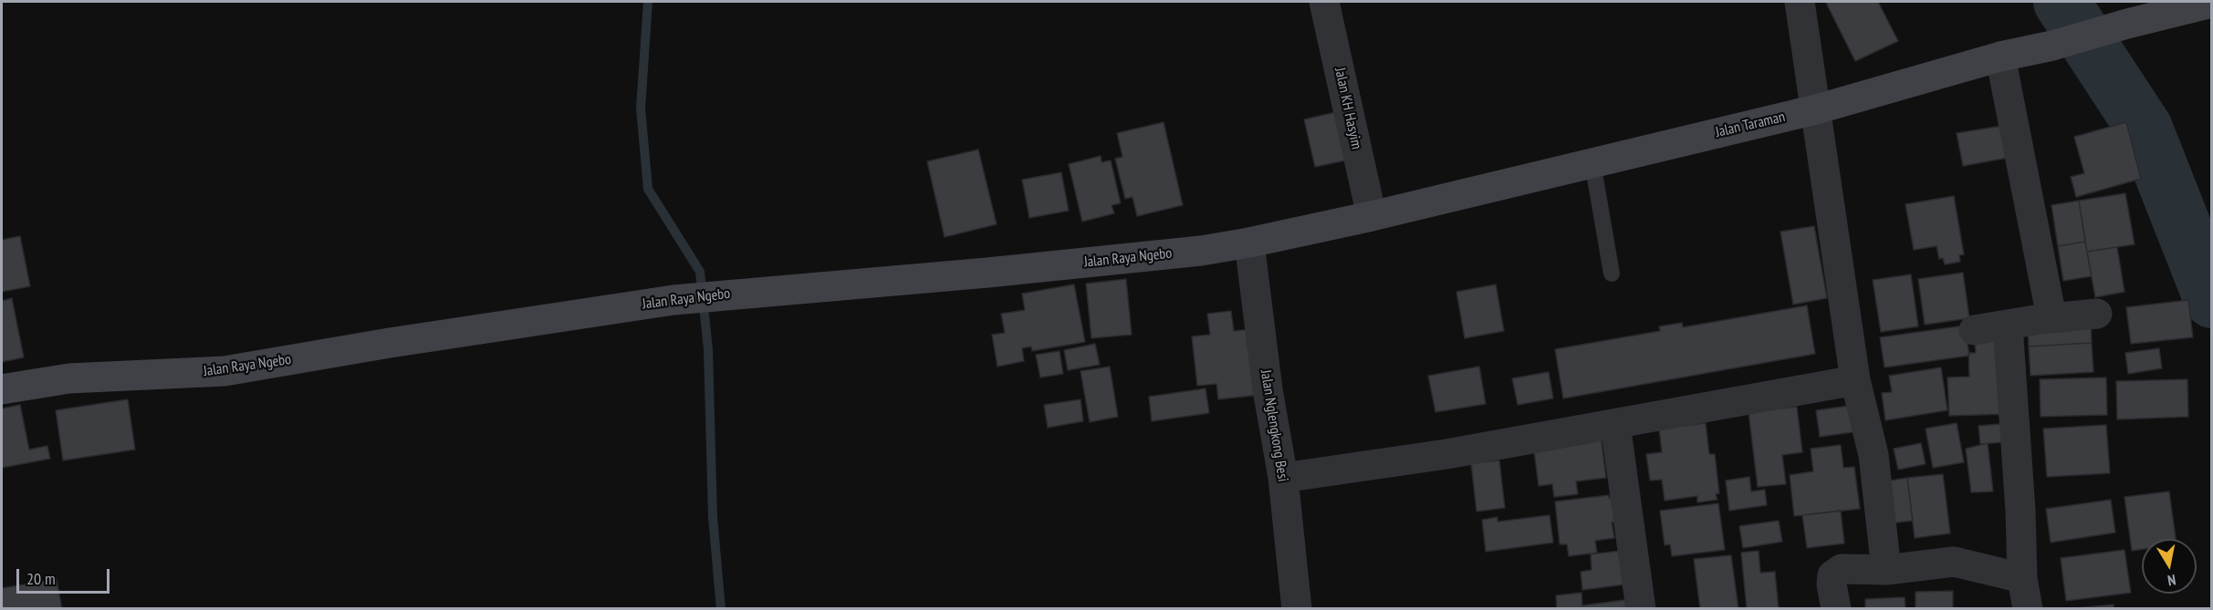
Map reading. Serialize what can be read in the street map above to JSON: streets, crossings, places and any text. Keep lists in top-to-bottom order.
{
  "streets": {
    "street": [
      "Jalan KH Hasyim",
      "Jalan Taraman",
      "Jalan Raya Ngebo",
      "Jalan Nglengkong Besi"
    ]
  },
  "crossings": [
    ["Jalan KH Hasyim", "Jalan Taraman"],
    ["Jalan KH Hasyim", "Jalan Raya Ngebo"],
    ["Jalan Taraman", "Jalan Raya Ngebo"],
    ["Jalan Raya Ngebo", "Jalan Nglengkong Besi"]
  ],
  "scale_bar": "20 m",
  "north": "bottom"
}
